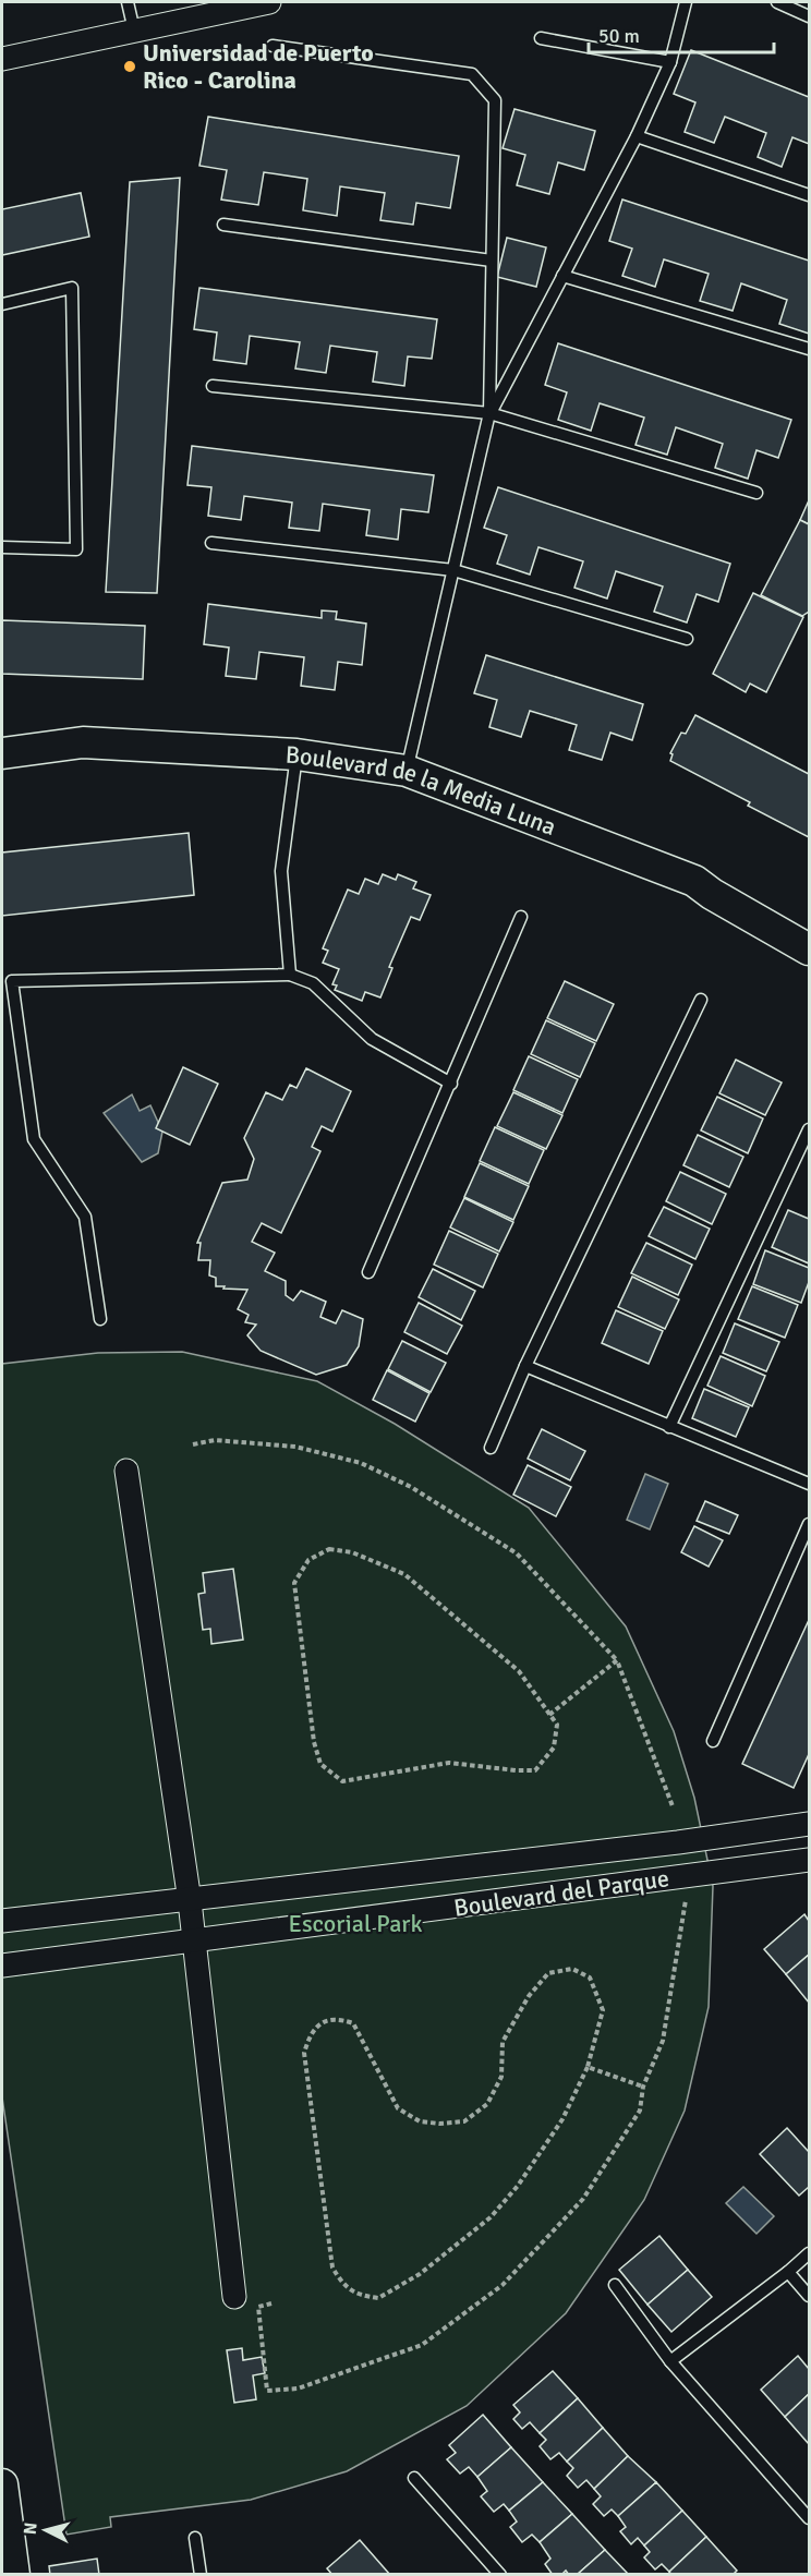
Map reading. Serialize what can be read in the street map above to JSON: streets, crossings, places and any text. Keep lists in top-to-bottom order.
{
  "streets": {
    "street": ["Boulevard de la Media Luna", "Boulevard del Parque"]
  },
  "parks": ["Escorial Park"],
  "places": ["Universidad de Puerto Rico - Carolina"],
  "scale_bar": "50 m",
  "north": "left"
}
